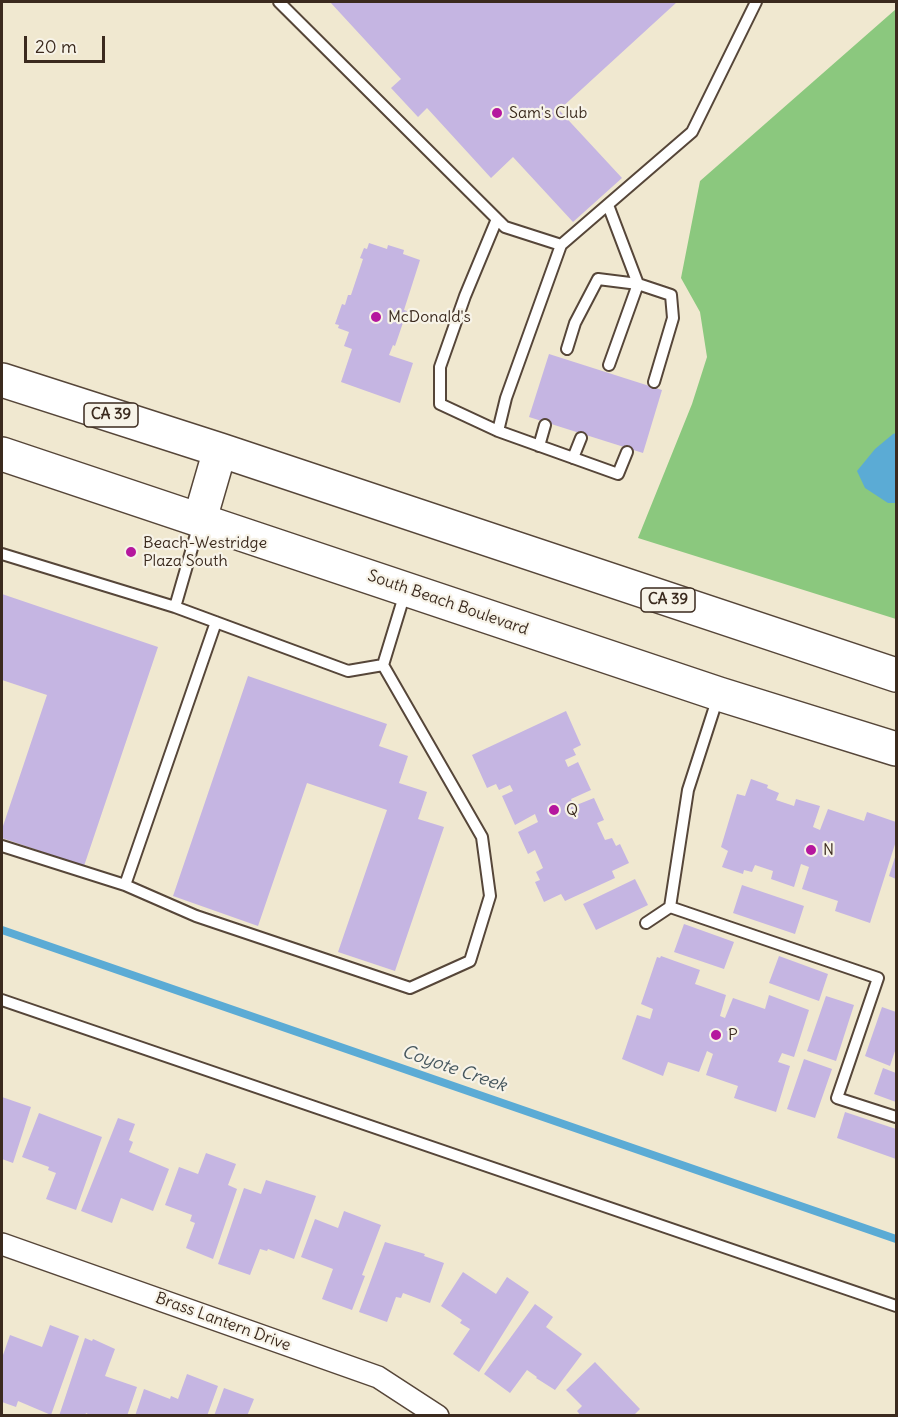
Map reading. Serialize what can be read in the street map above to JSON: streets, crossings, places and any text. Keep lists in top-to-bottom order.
{
  "streets": {
    "main road": ["CA 39", "South Beach Boulevard"],
    "street": ["Brass Lantern Drive"]
  },
  "water": ["Coyote Creek"],
  "places": [
    "Sam's Club",
    "McDonald's",
    "Beach-Westridge Plaza South",
    "Q",
    "N",
    "P"
  ],
  "scale_bar": "20 m"
}
